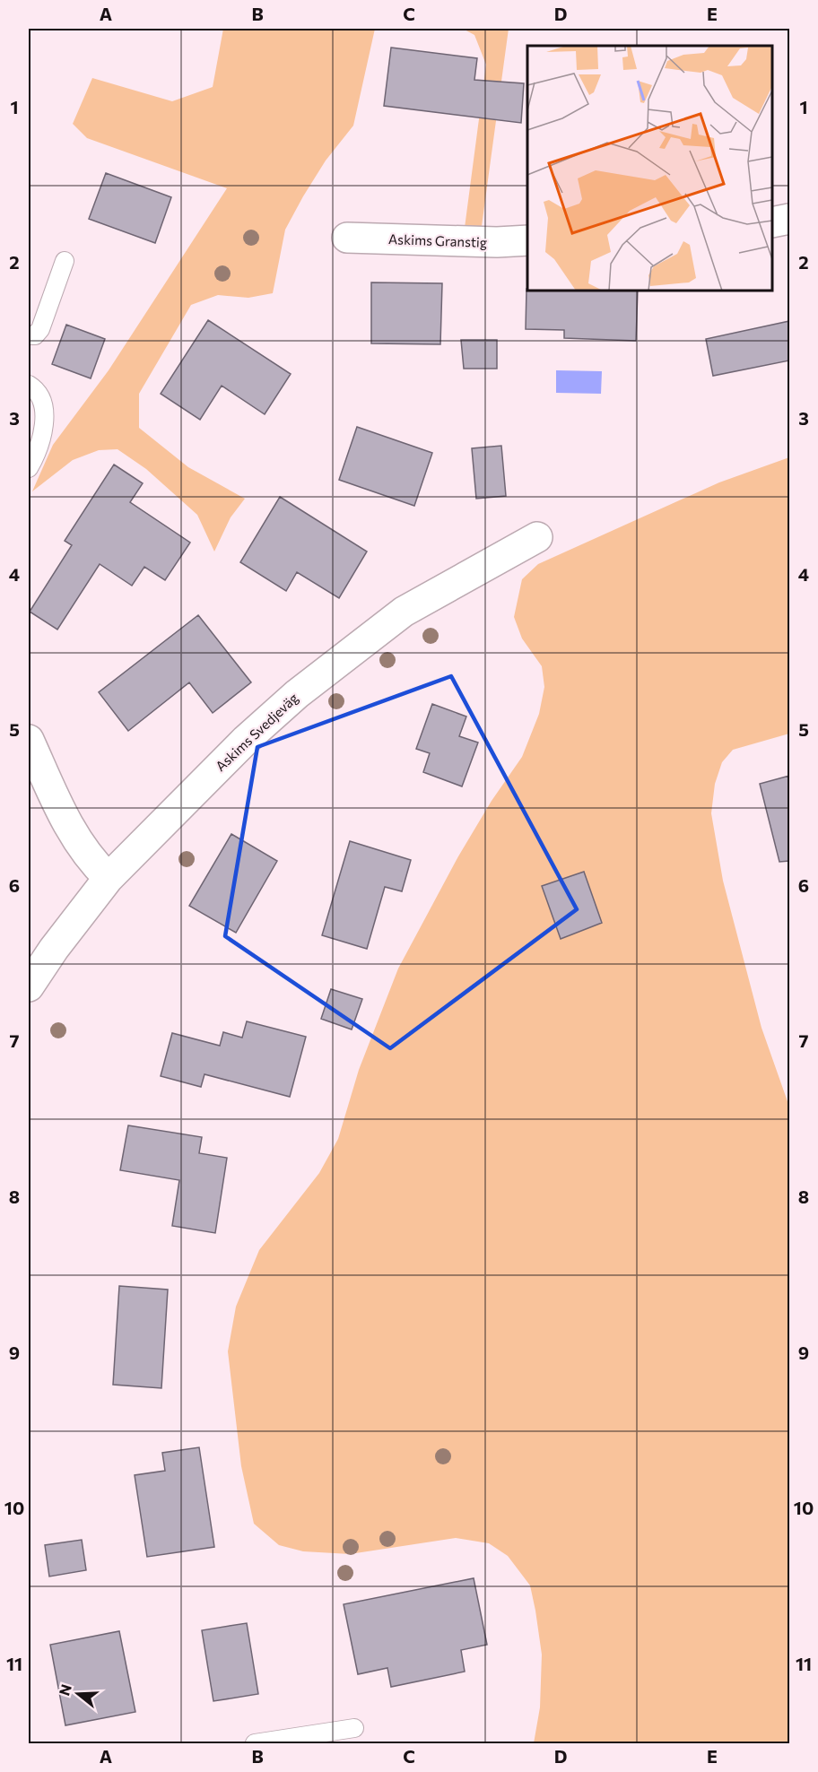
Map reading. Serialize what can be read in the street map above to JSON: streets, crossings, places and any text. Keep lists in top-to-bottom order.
{
  "streets": {
    "street": ["Askims Granstig", "Askims Svedjeväg"]
  },
  "north": "left",
  "grid": {
    "columns": [
      "A",
      "B",
      "C",
      "D",
      "E"
    ],
    "rows": [
      "1",
      "2",
      "3",
      "4",
      "5",
      "6",
      "7",
      "8",
      "9",
      "10",
      "11"
    ]
  }
}
